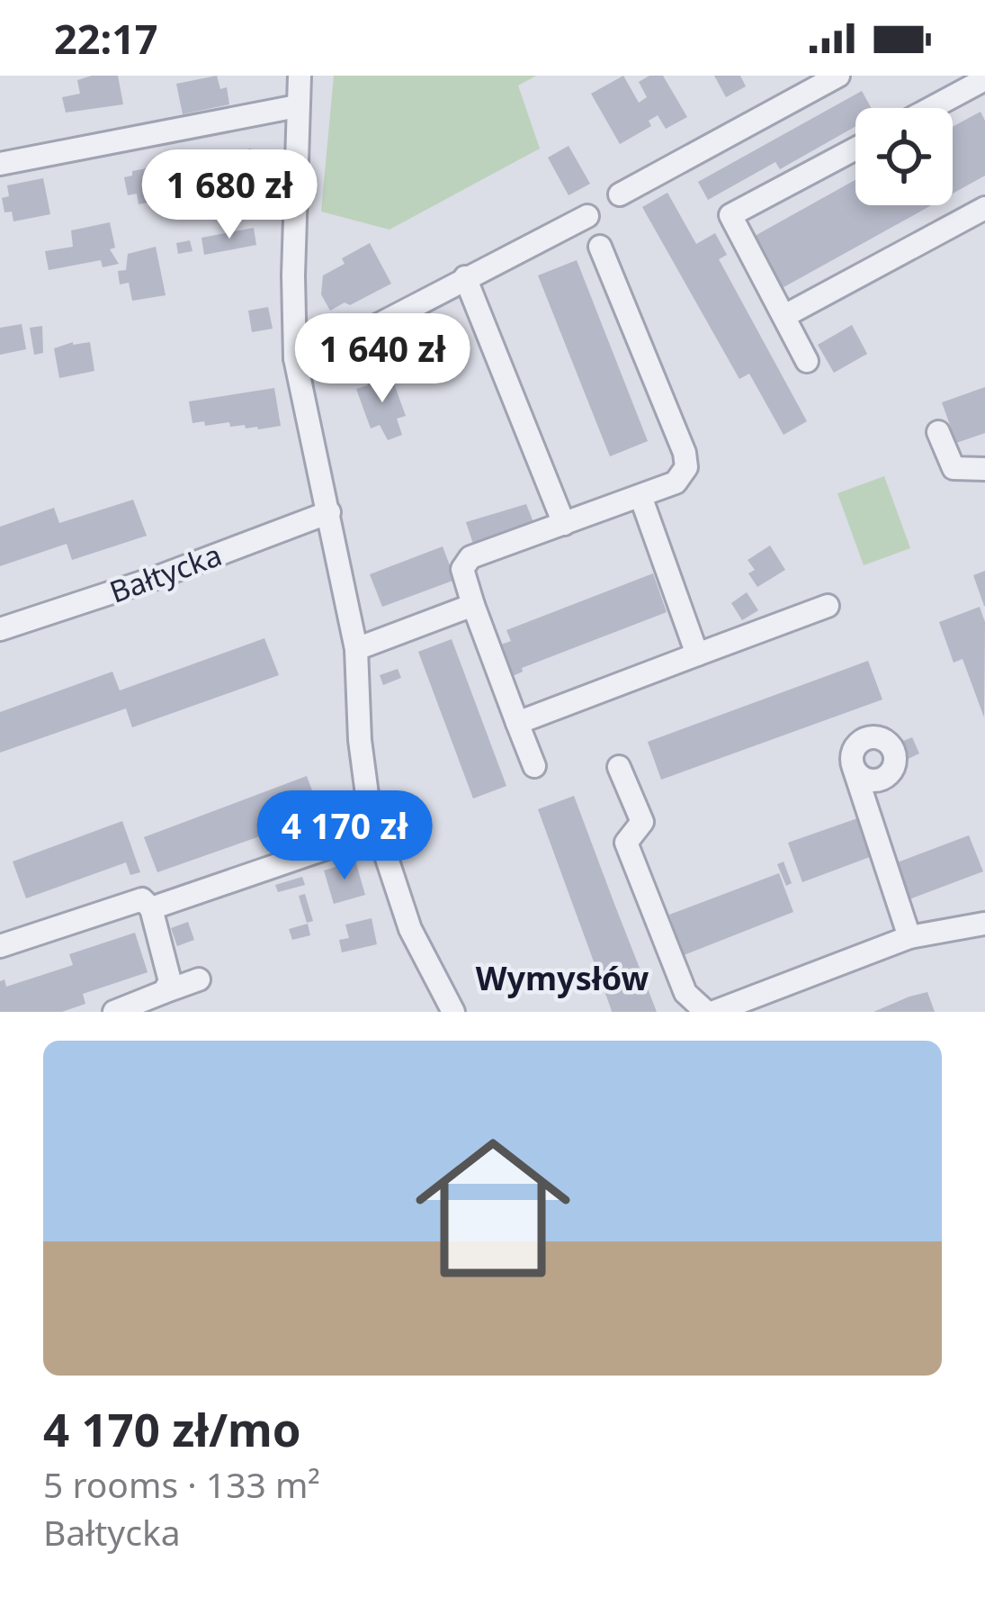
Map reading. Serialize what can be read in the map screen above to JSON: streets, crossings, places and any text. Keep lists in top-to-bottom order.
{
  "streets": {
    "street": ["Bałtycka"]
  },
  "districts": ["Wymysłów"],
  "page": {
    "status": "22:17",
    "price": ["1 680 zł", "1 640 zł", "4 170 zł"],
    "list": [
      {
        "name": "4 170 zł/mo",
        "note": "5 rooms · 133 m² · Bałtycka"
      }
    ]
  }
}
